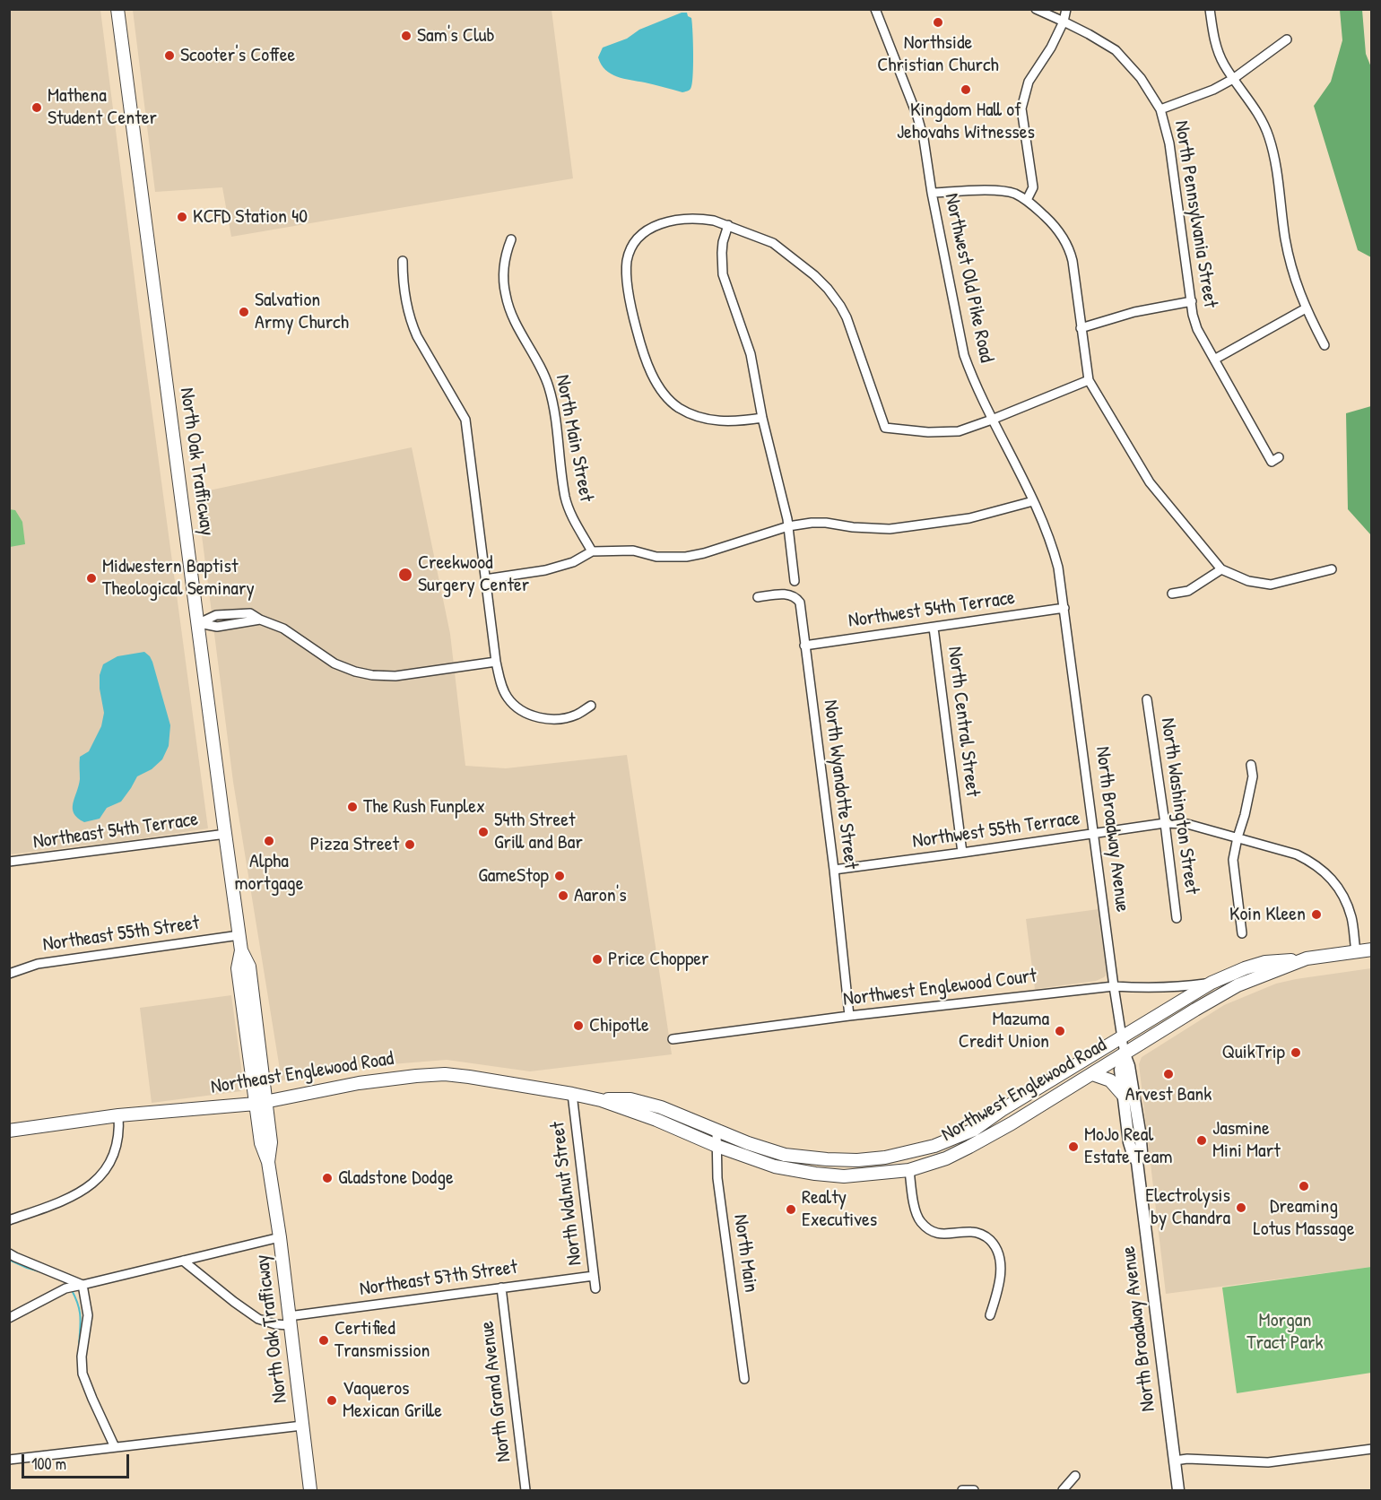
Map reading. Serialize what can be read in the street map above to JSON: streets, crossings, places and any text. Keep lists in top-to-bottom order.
{
  "streets": {
    "main road": ["North Oak Trafficway", "Northeast Englewood Road", "Northwest Englewood Road"],
    "street": [
      "North Pennsylvania Street",
      "Northwest Old Pike Road",
      "North Main Street",
      "Northwest 54th Terrace",
      "North Central Street",
      "North Wyandotte Street",
      "North Washington Street",
      "North Broadway Avenue",
      "Northwest 55th Terrace",
      "Northeast 54th Terrace",
      "Northeast 55th Street",
      "Northwest Englewood Court",
      "North Walnut Street",
      "North Main",
      "Northeast 57th Street",
      "North Grand Avenue"
    ]
  },
  "crossings": [
    ["Northwest Old Pike Road", "Northwest 54th Terrace"],
    ["Northwest Old Pike Road", "North Broadway Avenue"],
    ["North Oak Trafficway", "Northeast 54th Terrace"],
    ["North Oak Trafficway", "Northeast 55th Street"],
    ["North Oak Trafficway", "Northeast Englewood Road"],
    ["North Oak Trafficway", "Northeast 57th Street"],
    ["Northwest 54th Terrace", "North Central Street"],
    ["Northwest 54th Terrace", "North Wyandotte Street"],
    ["Northwest 54th Terrace", "North Broadway Avenue"],
    ["North Central Street", "Northwest 55th Terrace"],
    ["North Wyandotte Street", "Northwest 55th Terrace"],
    ["North Wyandotte Street", "Northwest Englewood Court"],
    ["North Washington Street", "Northwest 55th Terrace"],
    ["North Broadway Avenue", "Northwest 55th Terrace"],
    ["North Broadway Avenue", "Northwest Englewood Court"],
    ["North Broadway Avenue", "Northwest Englewood Road"],
    ["Northwest 55th Terrace", "Northwest Englewood Road"],
    ["Northwest Englewood Court", "Northwest Englewood Road"],
    ["Northeast Englewood Road", "Northwest Englewood Road"],
    ["Northeast Englewood Road", "North Walnut Street"],
    ["Northeast Englewood Road", "North Main"],
    ["Northwest Englewood Road", "North Main"],
    ["North Walnut Street", "Northeast 57th Street"],
    ["Northeast 57th Street", "North Grand Avenue"]
  ],
  "parks": ["Morgan Tract Park"],
  "places": [
    "Northside Christian Church",
    "Sam's Club",
    "Scooter's Coffee",
    "Kingdom Hall of Jehovahs Witnesses",
    "Mathena Student Center",
    "KCFD Station 40",
    "Salvation Army Church",
    "Creekwood Surgery Center",
    "Midwestern Baptist Theological Seminary",
    "The Rush Funplex",
    "54th Street Grill and Bar",
    "Alpha mortgage",
    "Pizza Street",
    "GameStop",
    "Aaron's",
    "Koin Kleen",
    "Price Chopper",
    "Chipotle",
    "Mazuma Credit Union",
    "QuikTrip",
    "Arvest Bank",
    "Jasmine Mini Mart",
    "MoJo Real Estate Team",
    "Gladstone Dodge",
    "Dreaming Lotus Massage",
    "Electrolysis by Chandra",
    "Realty Executives",
    "Certified Transmission",
    "Vaqueros Mexican Grille"
  ],
  "scale_bar": "100 m"
}
